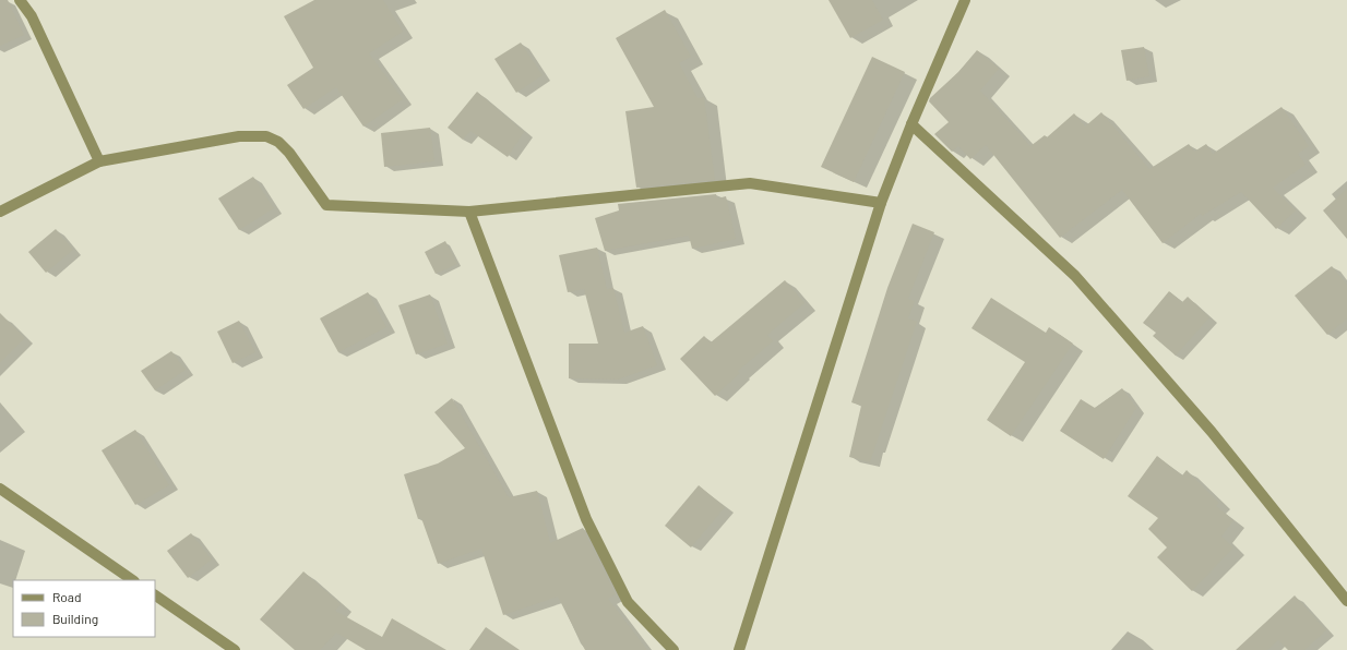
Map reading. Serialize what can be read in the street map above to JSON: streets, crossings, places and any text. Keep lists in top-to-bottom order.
{
  "legend": ["Road", "Building"]
}
